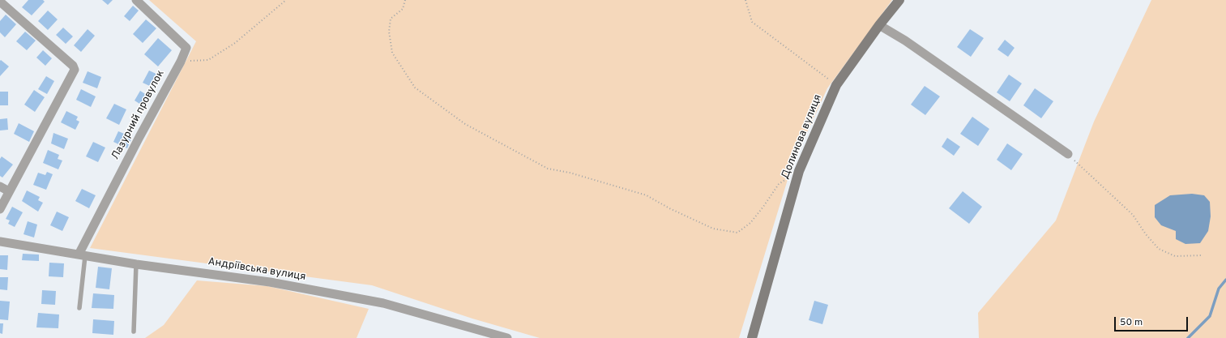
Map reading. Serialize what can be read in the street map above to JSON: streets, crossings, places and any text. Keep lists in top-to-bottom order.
{
  "streets": {
    "street": ["Лазурний провулок", "Долинова вулиця", "Андріївська вулиця"]
  },
  "crossings": [
    ["Лазурний провулок", "Андріївська вулиця"]
  ],
  "scale_bar": "50 m"
}
